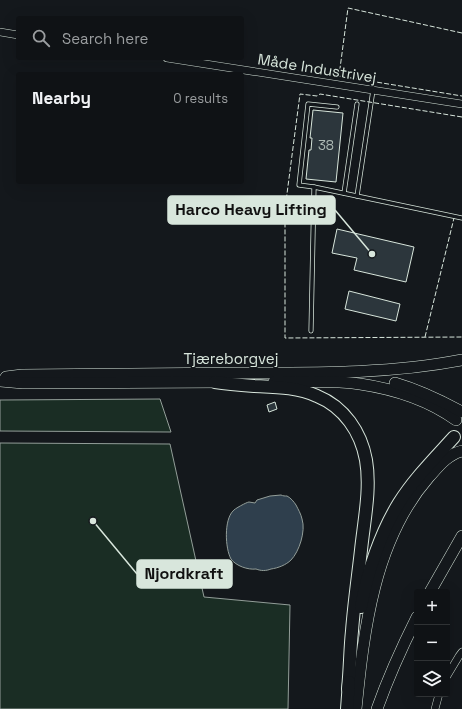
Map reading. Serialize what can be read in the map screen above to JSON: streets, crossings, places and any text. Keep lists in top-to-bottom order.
{
  "streets": {
    "highway": ["Tjæreborgvej"],
    "street": ["Måde Industrivej"]
  },
  "places": ["Harco Heavy Lifting", "Njordkraft"],
  "house_numbers": ["38"],
  "page": {
    "search": "Search here",
    "heading": ["Nearby", "0 results"],
    "map_buttons": ["+", "−"]
  }
}
